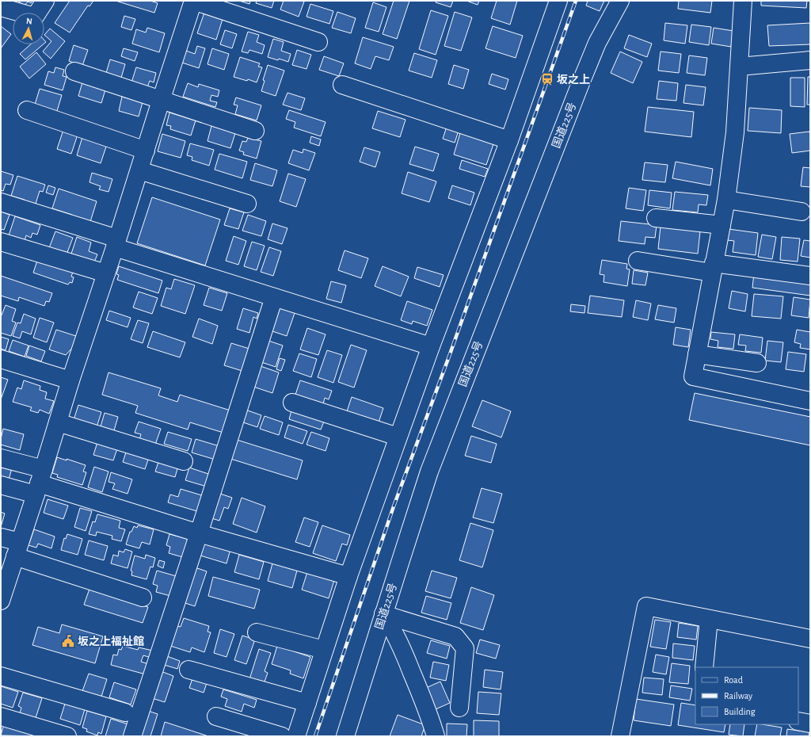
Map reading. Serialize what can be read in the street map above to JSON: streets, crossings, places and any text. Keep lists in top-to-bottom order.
{
  "streets": {
    "main road": ["国道225号"]
  },
  "places": {
    "station": ["坂之上"],
    "public building": ["坂之上福祉館"]
  },
  "legend": ["Road", "Railway", "Building"],
  "north": "top"
}
